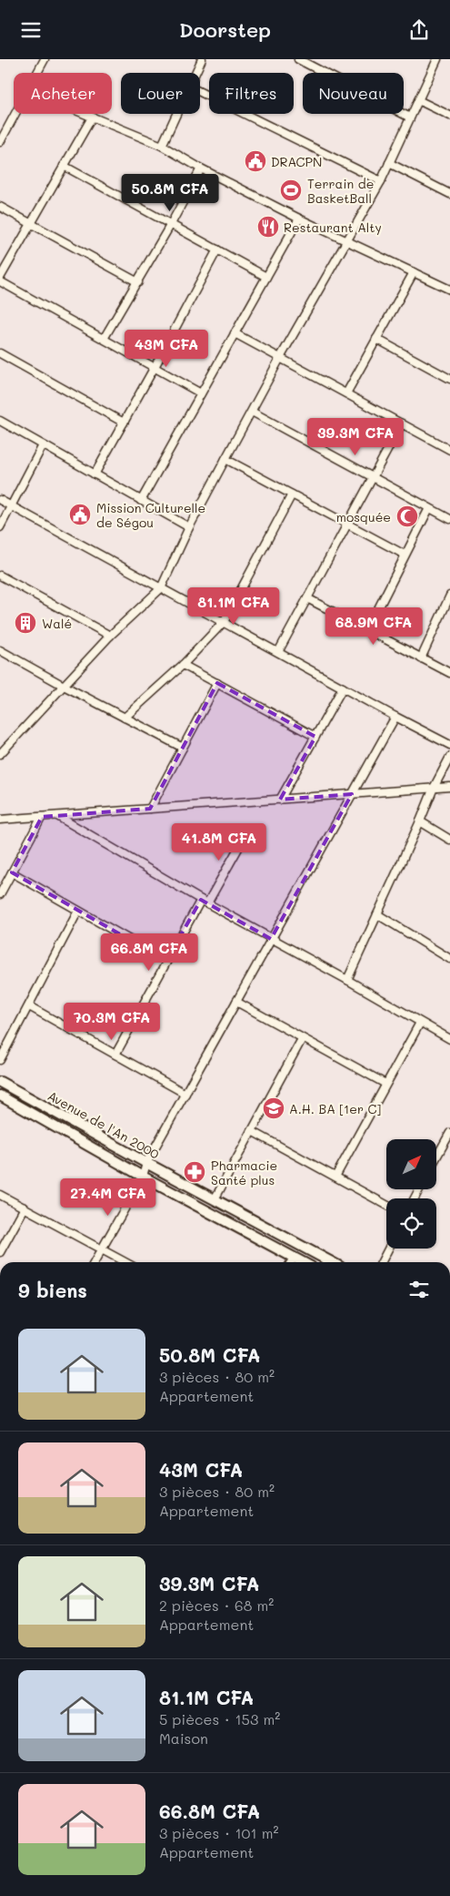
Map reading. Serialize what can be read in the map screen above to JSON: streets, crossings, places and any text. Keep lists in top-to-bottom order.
{
  "streets": {
    "main road": ["Avenue de l'An 2000"]
  },
  "places": {
    "public building": ["DRACPN", "Mission Culturelle de Ségou"],
    "sports": ["Terrain de BasketBall"],
    "restaurant": ["Restaurant Alty"],
    "mosque": ["mosquée"],
    "building": ["Walé"],
    "school or university": ["A.H. BA [1er C]"],
    "pharmacy": ["Pharmacie Santé plus"]
  },
  "north": "top right",
  "page": {
    "header": "Doorstep",
    "chip": [
      "Acheter",
      "Louer",
      "Filtres",
      "Nouveau"
    ],
    "price": [
      "50.8M CFA",
      "43M CFA",
      "39.3M CFA",
      "81.1M CFA",
      "68.9M CFA",
      "41.8M CFA",
      "66.8M CFA",
      "70.3M CFA",
      "27.4M CFA"
    ],
    "heading": "9 biens",
    "list": [
      {
        "name": "50.8M CFA",
        "note": "3 pièces · 80 m² · Appartement"
      },
      {
        "name": "43M CFA",
        "note": "3 pièces · 80 m² · Appartement"
      },
      {
        "name": "39.3M CFA",
        "note": "2 pièces · 68 m² · Appartement"
      },
      {
        "name": "81.1M CFA",
        "note": "5 pièces · 153 m² · Maison"
      },
      {
        "name": "66.8M CFA",
        "note": "3 pièces · 101 m² · Appartement"
      }
    ]
  }
}
